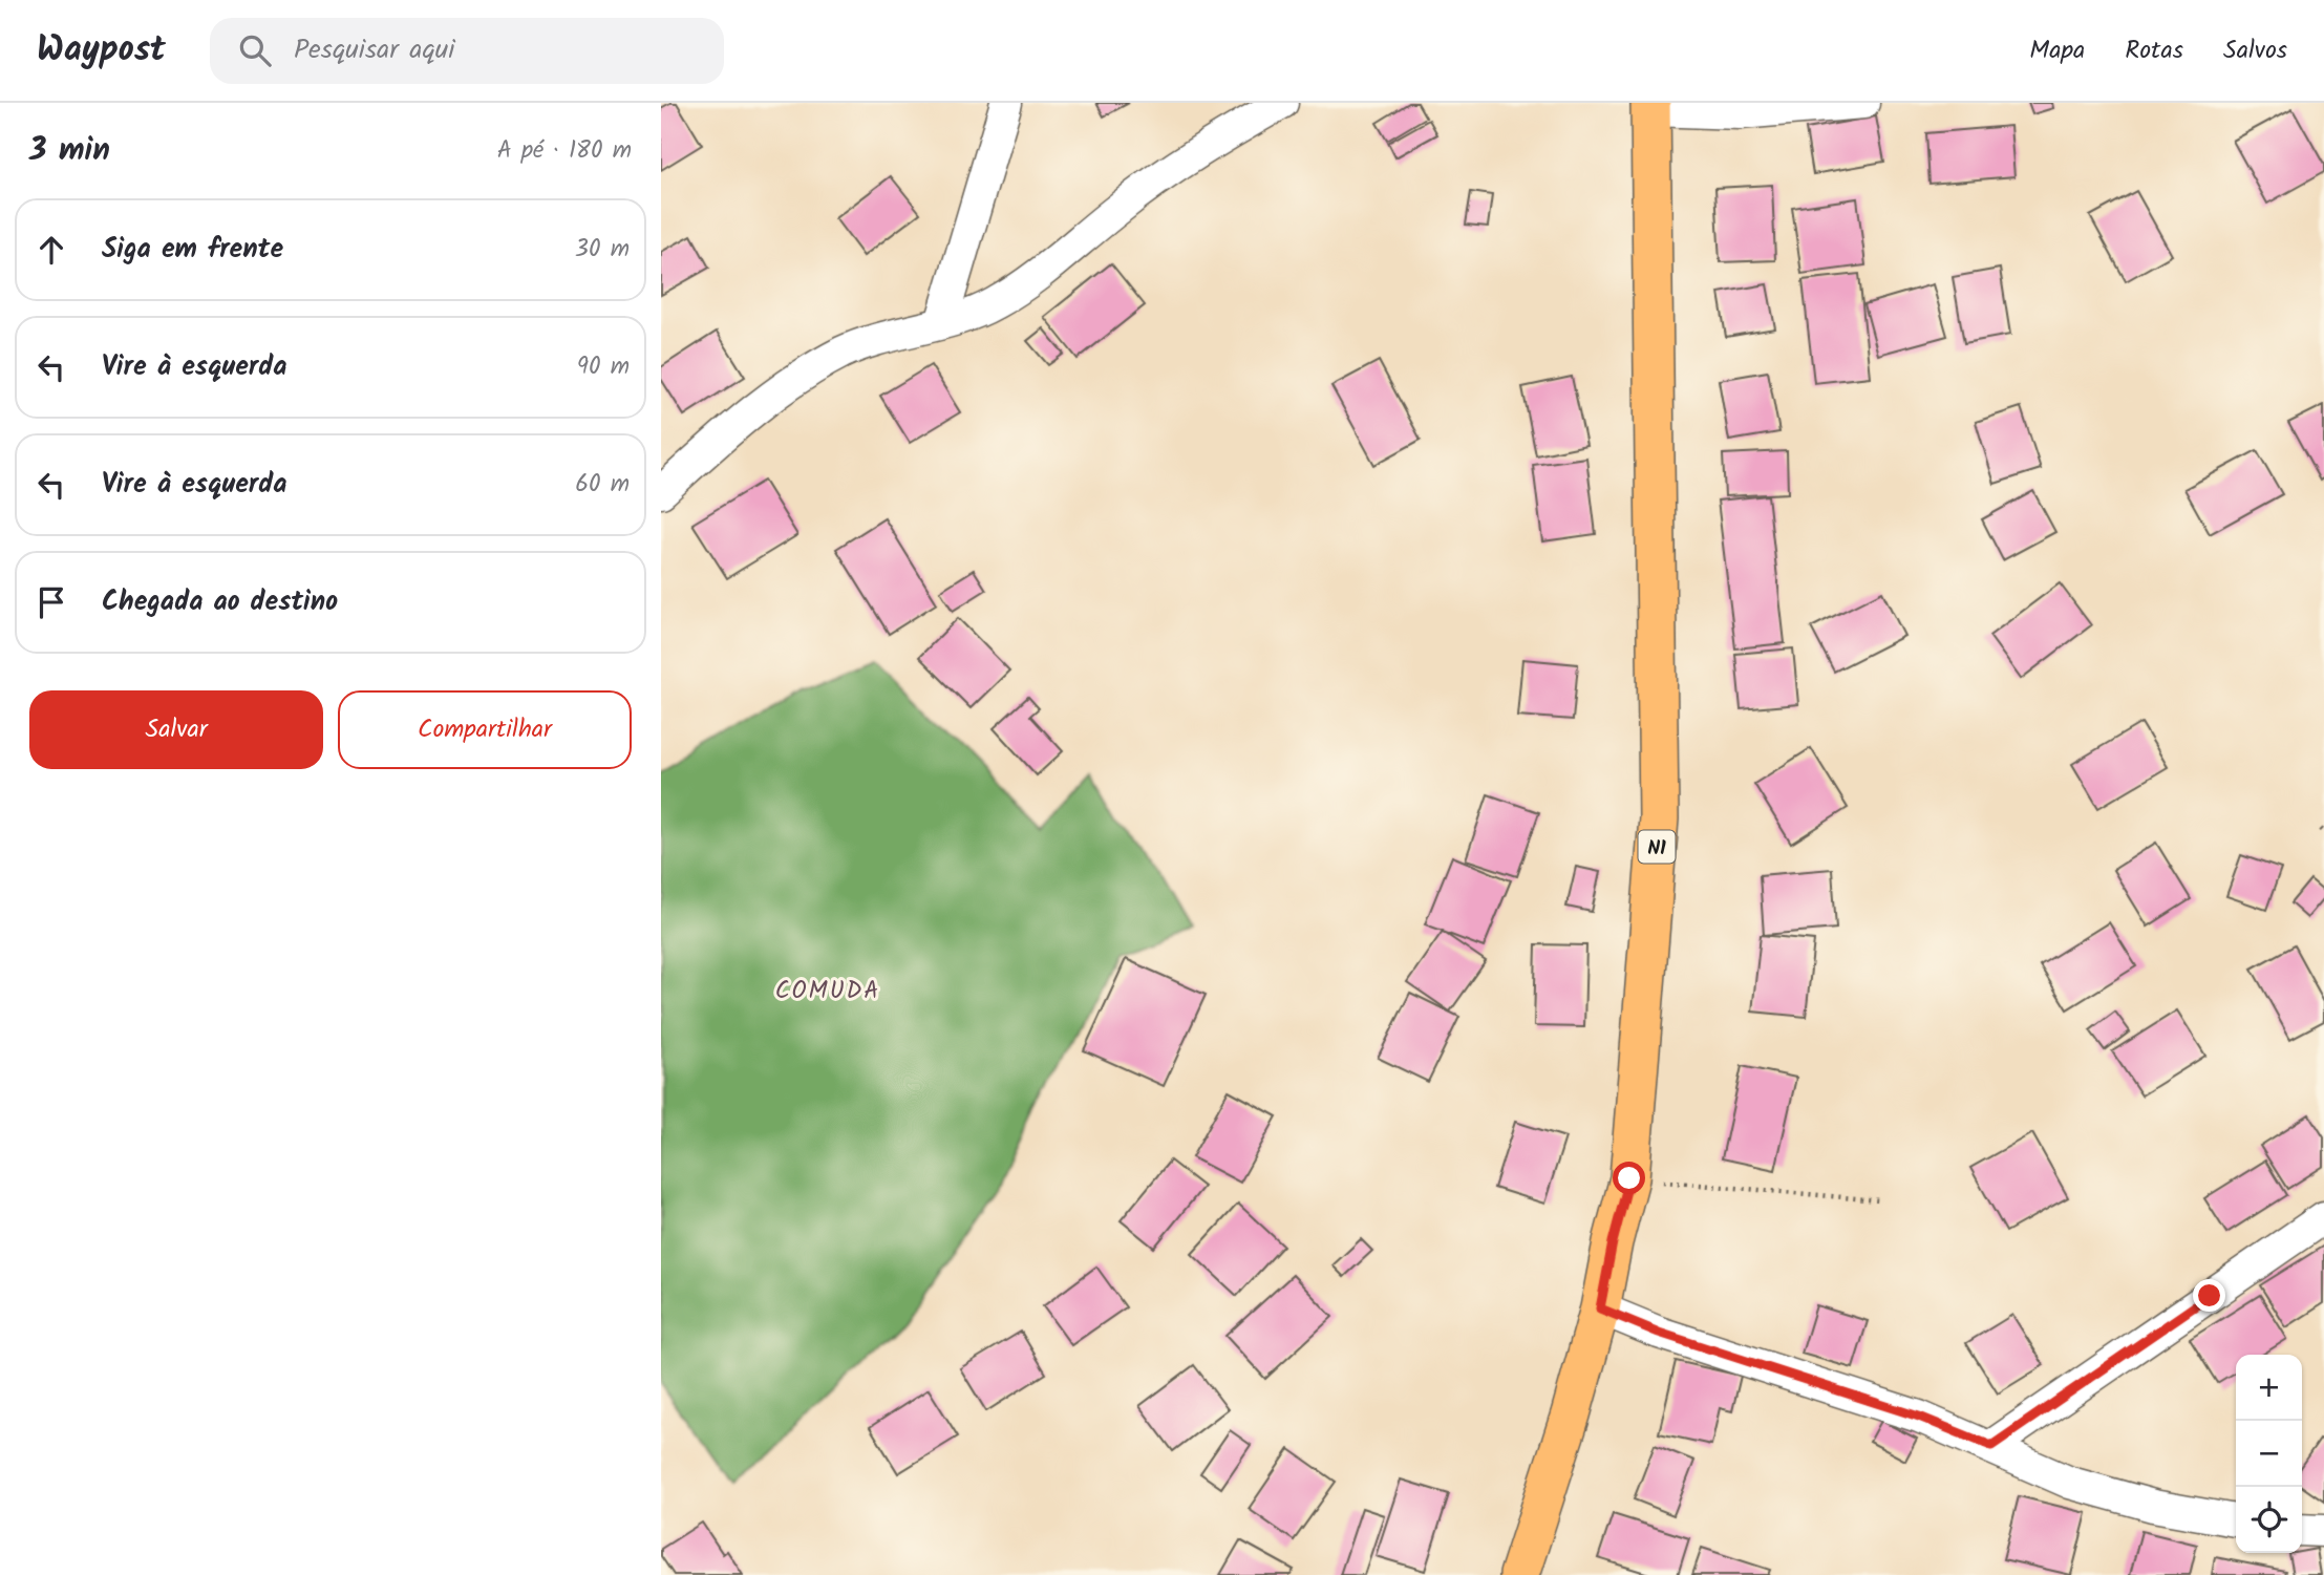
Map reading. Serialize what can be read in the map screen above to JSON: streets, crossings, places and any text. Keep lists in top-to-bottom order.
{
  "streets": {
    "main road": ["N1"]
  },
  "districts": ["COMUDA"],
  "page": {
    "header": "Waypost",
    "search": "Pesquisar aqui",
    "nav": ["Mapa", "Rotas", "Salvos"],
    "heading": ["3 min", "A pé · 180 m"],
    "list": [
      ["Siga em frente", "30 m"],
      ["Vire à esquerda", "90 m"],
      ["Vire à esquerda", "60 m"],
      "Chegada ao destino"
    ],
    "buttons": ["Salvar", "Compartilhar"],
    "map_buttons": ["+", "−"]
  }
}
